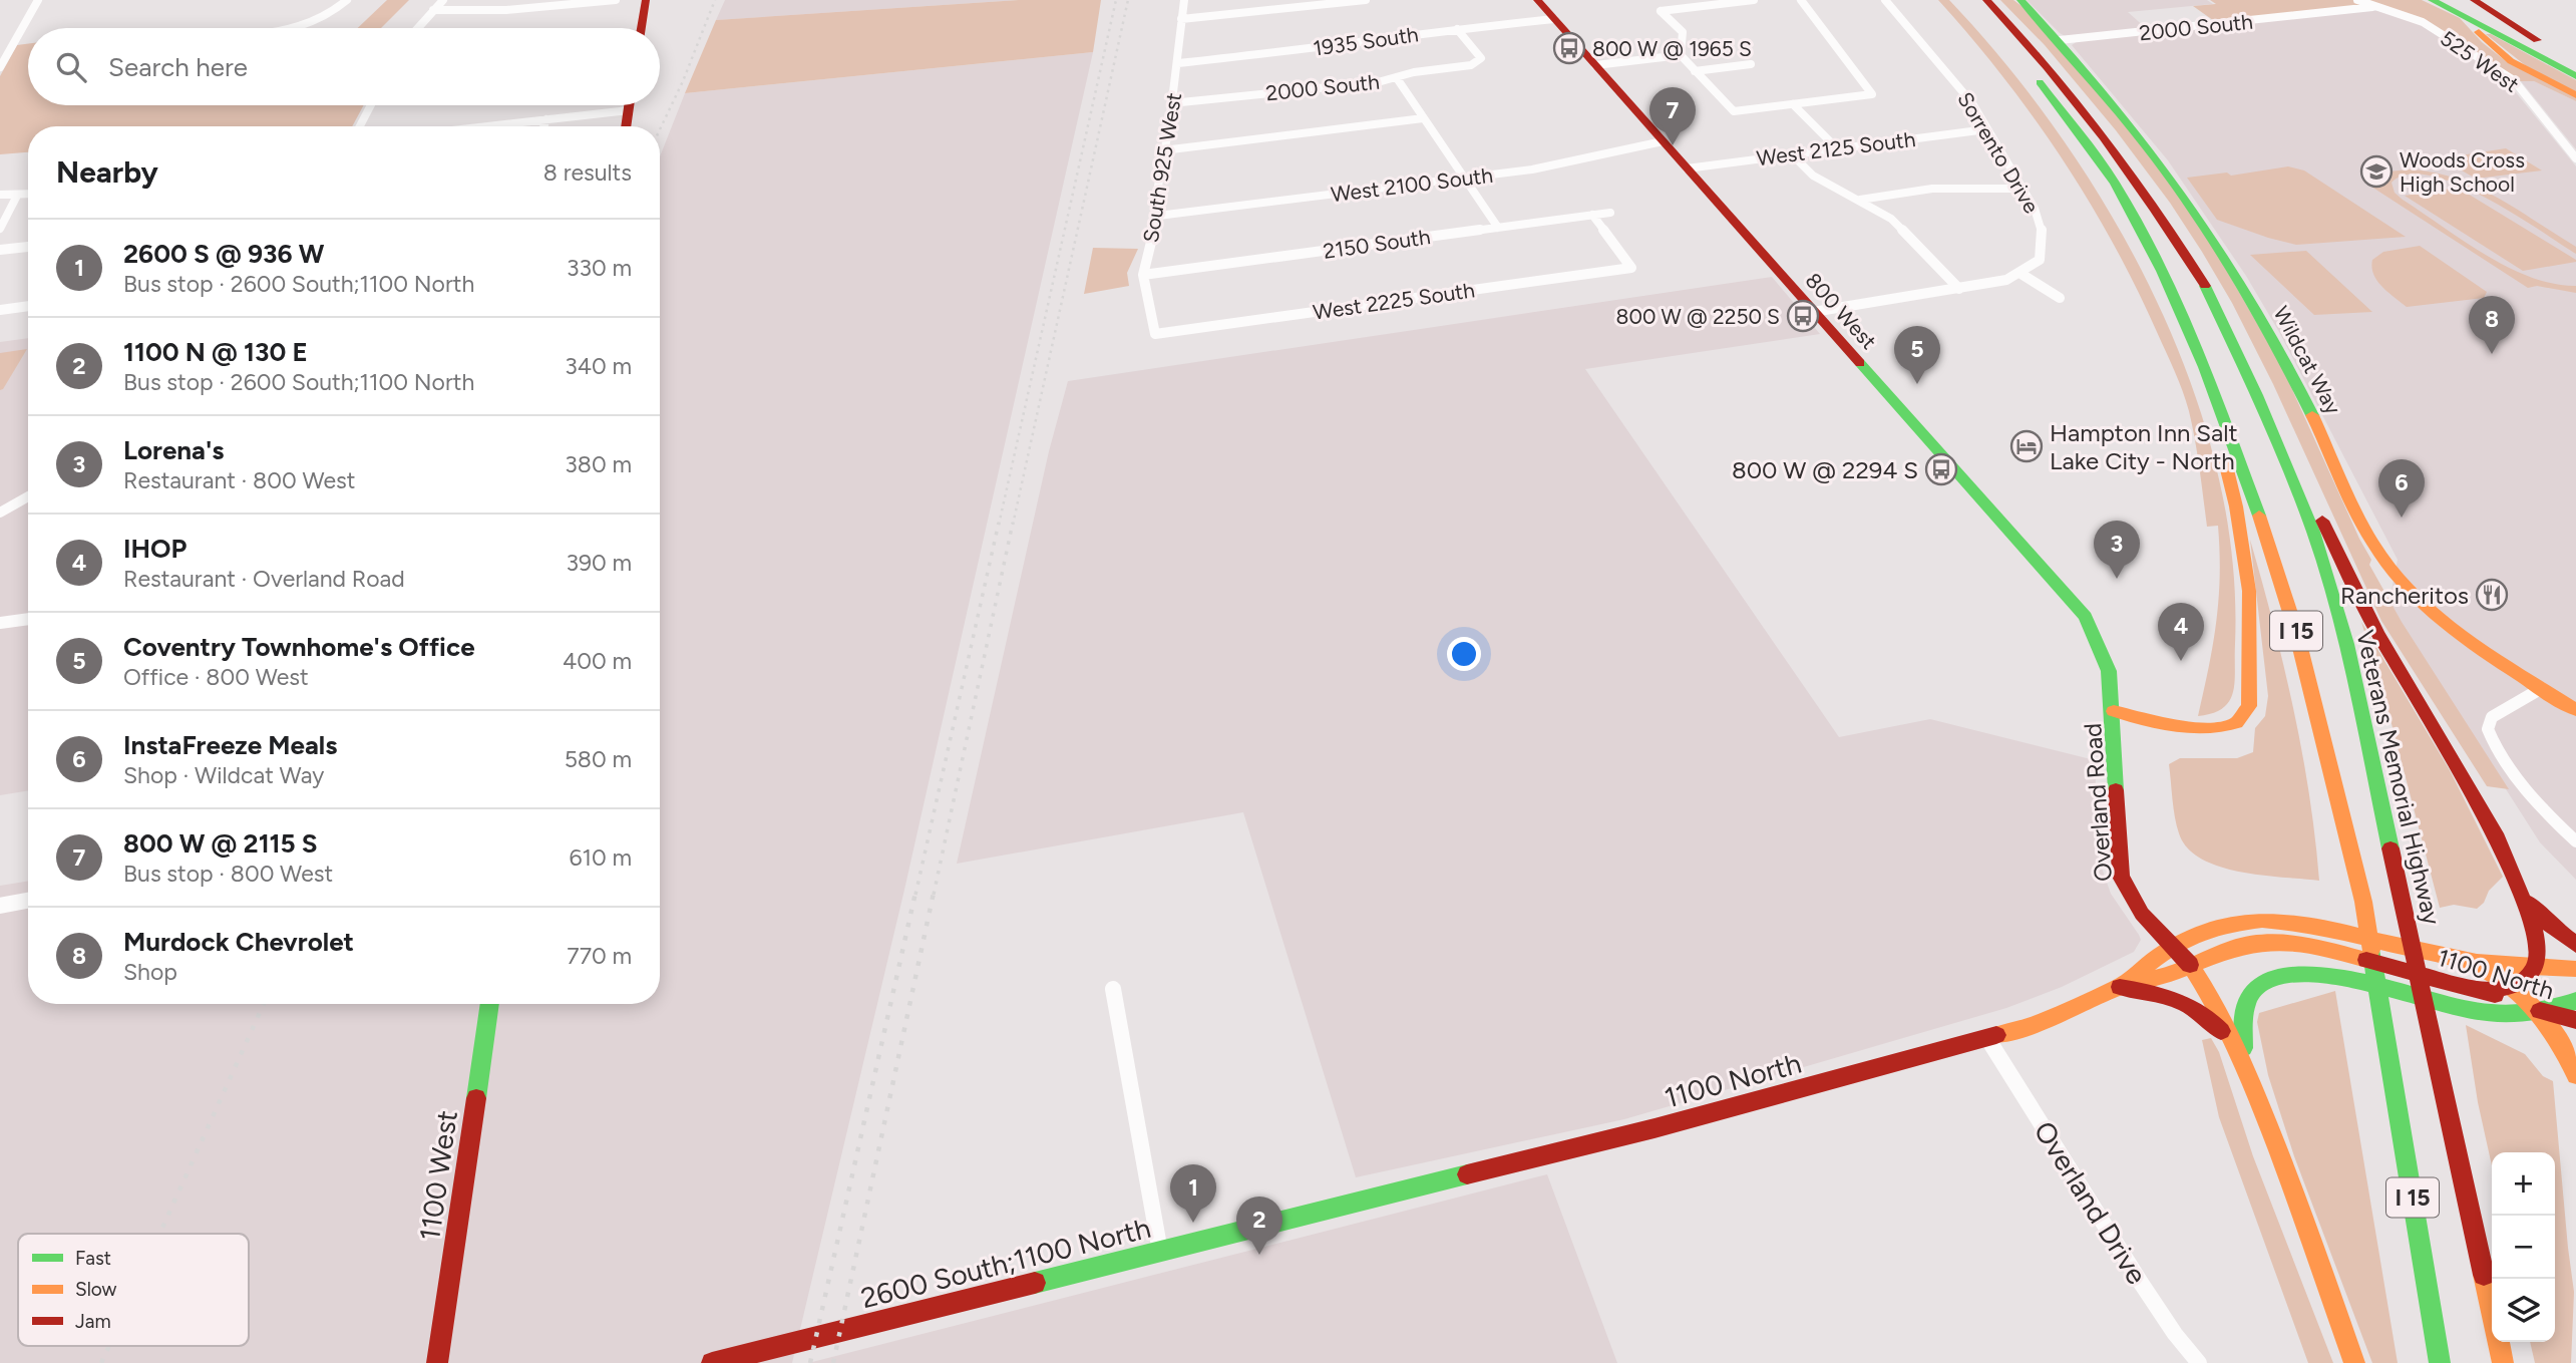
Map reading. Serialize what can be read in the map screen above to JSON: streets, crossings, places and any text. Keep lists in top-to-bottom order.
{
  "streets": {
    "main road": [
      "800 West",
      "Wildcat Way",
      "I 15",
      "Veterans Memorial Highway",
      "Overland Road",
      "1100 North",
      "1100 West",
      "2600 South;1100 North"
    ],
    "street": [
      "2000 South",
      "1935 South",
      "525 West",
      "West 2125 South",
      "Sorrento Drive",
      "South 925 West",
      "West 2100 South",
      "2150 South",
      "West 2225 South",
      "Overland Drive"
    ]
  },
  "crossings": [
    ["2000 South", "1935 South"],
    ["2000 South", "525 West"],
    ["2000 South", "South 925 West"],
    ["2000 South", "Wildcat Way"],
    ["1935 South", "South 925 West"],
    ["1935 South", "800 West"],
    ["West 2125 South", "Sorrento Drive"],
    ["West 2125 South", "800 West"],
    ["South 925 West", "West 2100 South"],
    ["South 925 West", "2150 South"],
    ["South 925 West", "West 2225 South"],
    ["West 2100 South", "800 West"],
    ["2150 South", "West 2225 South"],
    ["800 West", "Overland Road"],
    ["Overland Road", "1100 North"],
    ["1100 North", "Overland Drive"],
    ["1100 North", "2600 South;1100 North"]
  ],
  "places": {
    "bus stop": ["800 W @ 1965 S", "800 W @ 2250 S", "800 W @ 2294 S"],
    "school or university": ["Woods Cross High School"],
    "hotel": ["Hampton Inn Salt Lake City - North"],
    "restaurant": ["Rancheritos"]
  },
  "legend": ["Fast", "Slow", "Jam"],
  "page": {
    "search": "Search here",
    "pins": [
      "7",
      "8",
      "5",
      "6",
      "3",
      "4",
      "1",
      "2"
    ],
    "heading": ["Nearby", "8 results"],
    "list": [
      {
        "mark": "1",
        "name": "2600 S @ 936 W",
        "note": "Bus stop · 2600 South;1100 North",
        "value": "330 m"
      },
      {
        "mark": "2",
        "name": "1100 N @ 130 E",
        "note": "Bus stop · 2600 South;1100 North",
        "value": "340 m"
      },
      {
        "mark": "3",
        "name": "Lorena's",
        "note": "Restaurant · 800 West",
        "value": "380 m"
      },
      {
        "mark": "4",
        "name": "IHOP",
        "note": "Restaurant · Overland Road",
        "value": "390 m"
      },
      {
        "mark": "5",
        "name": "Coventry Townhome's Office",
        "note": "Office · 800 West",
        "value": "400 m"
      },
      {
        "mark": "6",
        "name": "InstaFreeze Meals",
        "note": "Shop · Wildcat Way",
        "value": "580 m"
      },
      {
        "mark": "7",
        "name": "800 W @ 2115 S",
        "note": "Bus stop · 800 West",
        "value": "610 m"
      },
      {
        "mark": "8",
        "name": "Murdock Chevrolet",
        "note": "Shop",
        "value": "770 m"
      }
    ],
    "map_buttons": ["+", "−"]
  }
}
